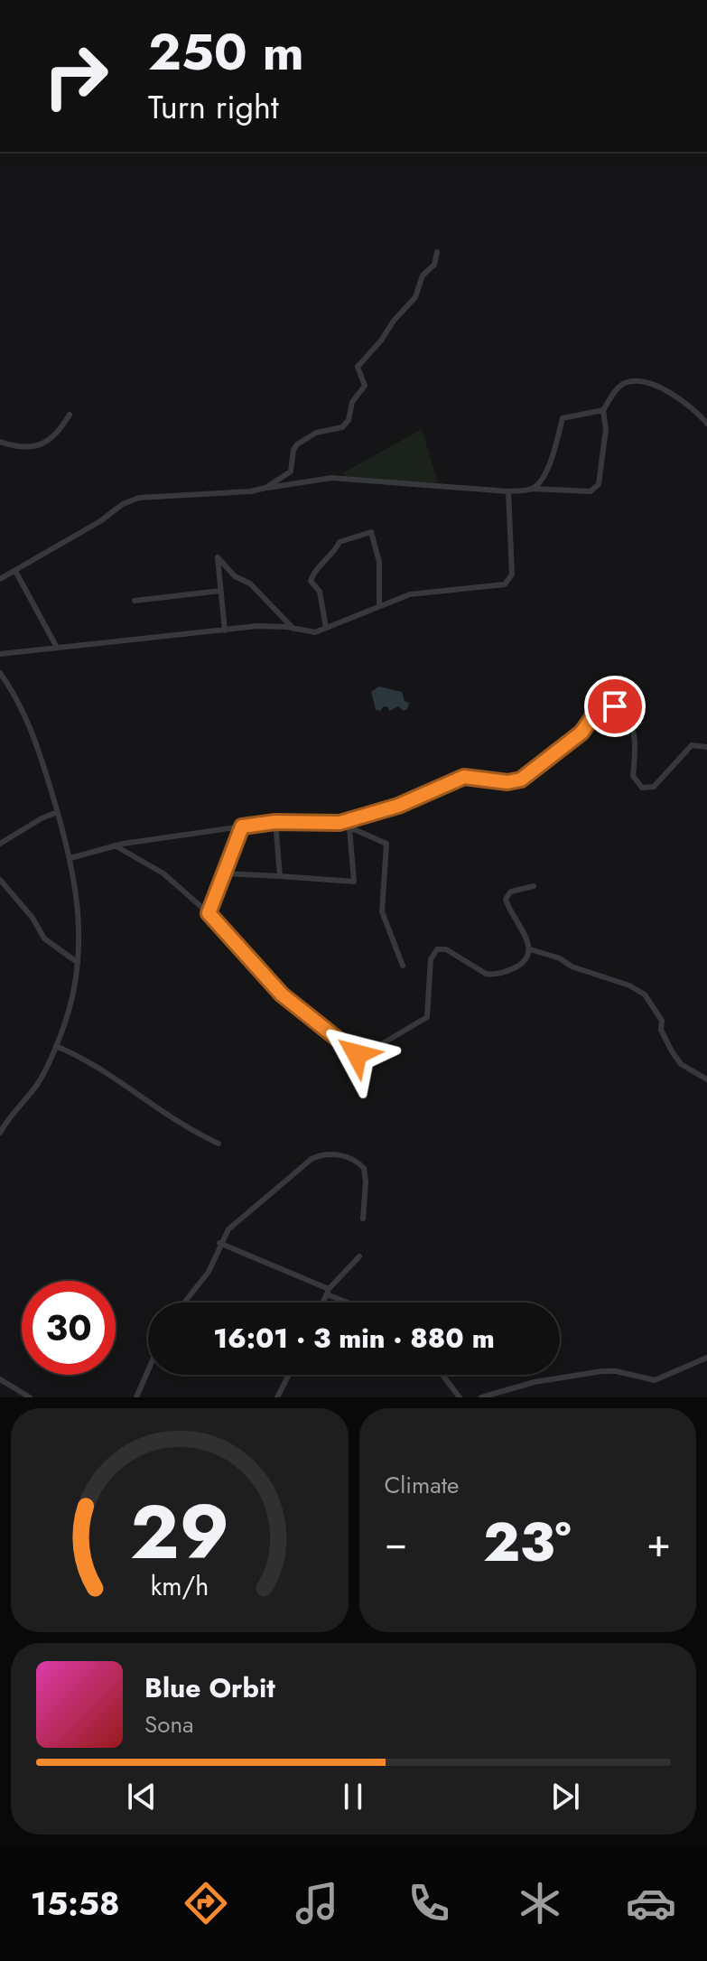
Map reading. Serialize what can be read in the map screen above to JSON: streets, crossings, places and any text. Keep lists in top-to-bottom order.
{
  "page": {
    "turn": ["250 m", "Turn right"],
    "limit": "30",
    "trip": "16:01 · 3 min · 880 m",
    "tile": "Climate",
    "heat": ["−", "23°", "+"],
    "song": ["Blue Orbit", "Sona"],
    "tabs": "15:58",
    "gauge": ["29", "km/h"]
  }
}
